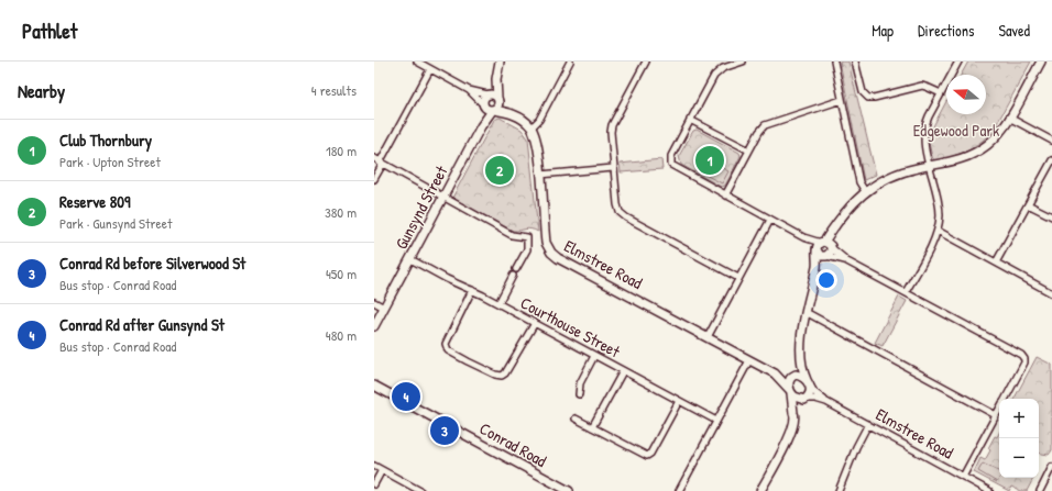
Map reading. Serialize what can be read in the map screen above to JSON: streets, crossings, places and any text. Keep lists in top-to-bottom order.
{
  "streets": {
    "street": [
      "Gunsynd Street",
      "Elmstree Road",
      "Courthouse Street",
      "Conrad Road"
    ]
  },
  "crossings": [
    ["Gunsynd Street", "Courthouse Street"]
  ],
  "parks": ["Edgewood Park"],
  "north": "left",
  "page": {
    "header": "Pathlet",
    "nav": ["Map", "Directions", "Saved"],
    "heading": ["Nearby", "4 results"],
    "list": [
      {
        "mark": "1",
        "name": "Club Thornbury",
        "note": "Park · Upton Street",
        "value": "180 m"
      },
      {
        "mark": "2",
        "name": "Reserve 809",
        "note": "Park · Gunsynd Street",
        "value": "380 m"
      },
      {
        "mark": "3",
        "name": "Conrad Rd before Silverwood St",
        "note": "Bus stop · Conrad Road",
        "value": "450 m"
      },
      {
        "mark": "4",
        "name": "Conrad Rd after Gunsynd St",
        "note": "Bus stop · Conrad Road",
        "value": "480 m"
      }
    ],
    "pins": [
      "1",
      "2",
      "4",
      "3"
    ],
    "map_buttons": ["+", "−"]
  }
}
